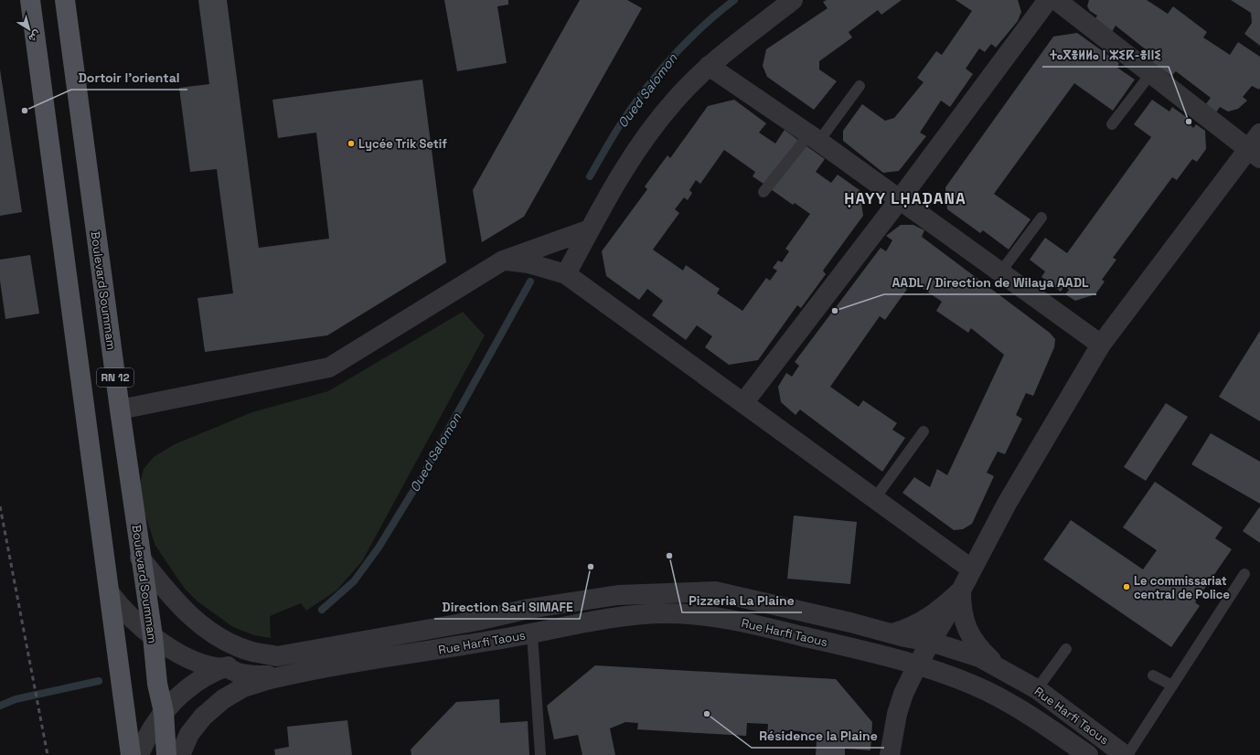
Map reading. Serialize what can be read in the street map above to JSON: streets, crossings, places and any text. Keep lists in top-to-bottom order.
{
  "streets": {
    "main road": ["Boulevard Soummam", "RN 12"],
    "street": ["Rue Harfi Taous"]
  },
  "crossings": [
    ["Boulevard Soummam", "Rue Harfi Taous"],
    ["RN 12", "Rue Harfi Taous"]
  ],
  "districts": ["ḤAYY LḤAḌANA"],
  "water": ["Oued Salomon"],
  "places": [
    "Dortoir l'oriental",
    "ⵜⴰⴳⴻⵍⵍⴰ ⵏ ⵣⵉⴽ-ⴻⵏⵏⵉ",
    "Lycée Trik Setif",
    "AADL / Direction de Wilaya AADL",
    "Pizzeria La Plaine",
    "Direction Sarl SIMAFE",
    "Le commissariat central de Police",
    "Résidence la Plaine"
  ],
  "north": "bottom right"
}
